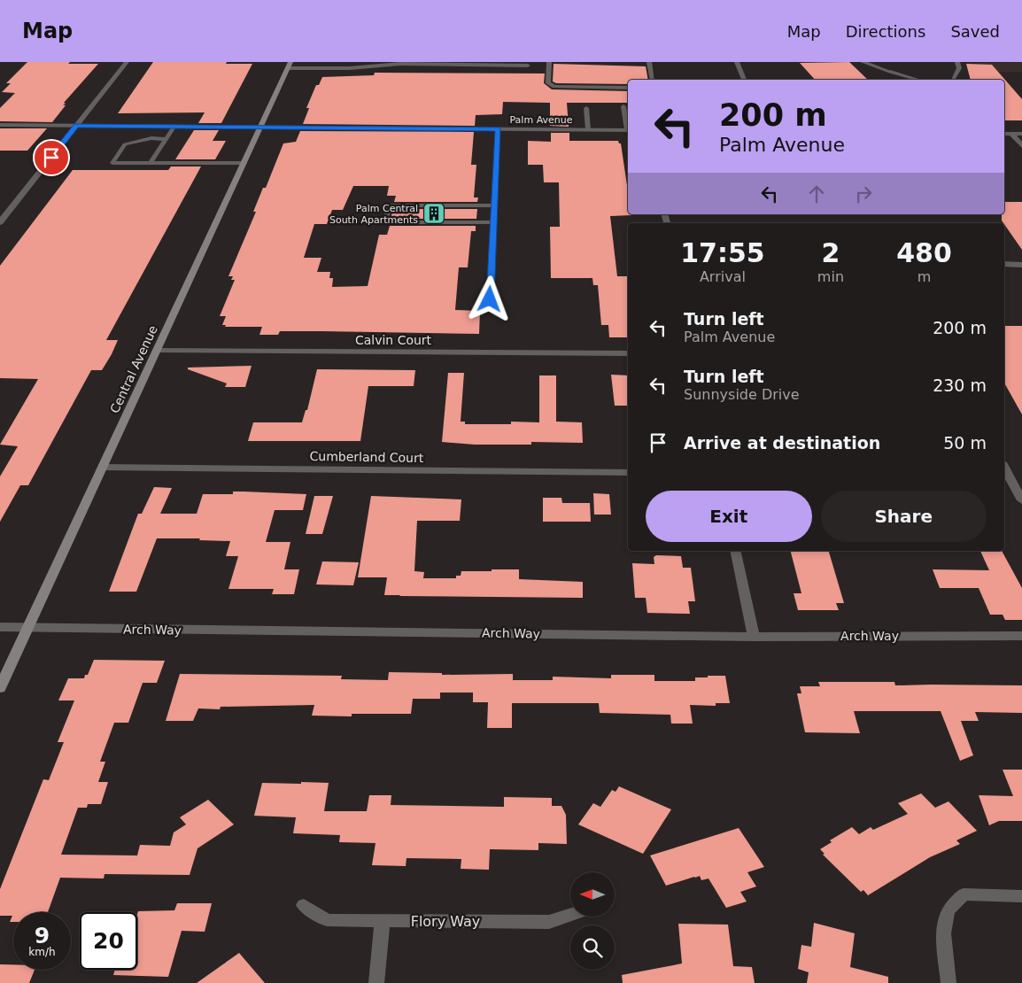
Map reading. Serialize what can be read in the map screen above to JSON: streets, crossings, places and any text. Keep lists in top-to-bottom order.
{
  "streets": {
    "main road": ["Central Avenue"],
    "street": [
      "Palm Avenue",
      "Calvin Court",
      "Cumberland Court",
      "Arch Way",
      "Flory Way"
    ]
  },
  "crossings": [
    ["Palm Avenue", "Central Avenue"],
    ["Calvin Court", "Central Avenue"],
    ["Central Avenue", "Cumberland Court"],
    ["Central Avenue", "Arch Way"]
  ],
  "places": {
    "building": ["Palm Central South Apartments"]
  },
  "north": "left",
  "page": {
    "header": "Map",
    "nav": ["Map", "Directions", "Saved"],
    "turn": ["200 m", "Palm Avenue"],
    "eta": [
      "17:55",
      "Arrival",
      "2",
      "min",
      "480",
      "m"
    ],
    "list": [
      {
        "name": "Turn left",
        "note": "Palm Avenue",
        "value": "200 m"
      },
      {
        "name": "Turn left",
        "note": "Sunnyside Drive",
        "value": "230 m"
      },
      {
        "name": "Arrive at destination",
        "value": "50 m"
      }
    ],
    "buttons": ["Exit", "Share"],
    "speed": "9 km/h",
    "limit": "20"
  }
}
